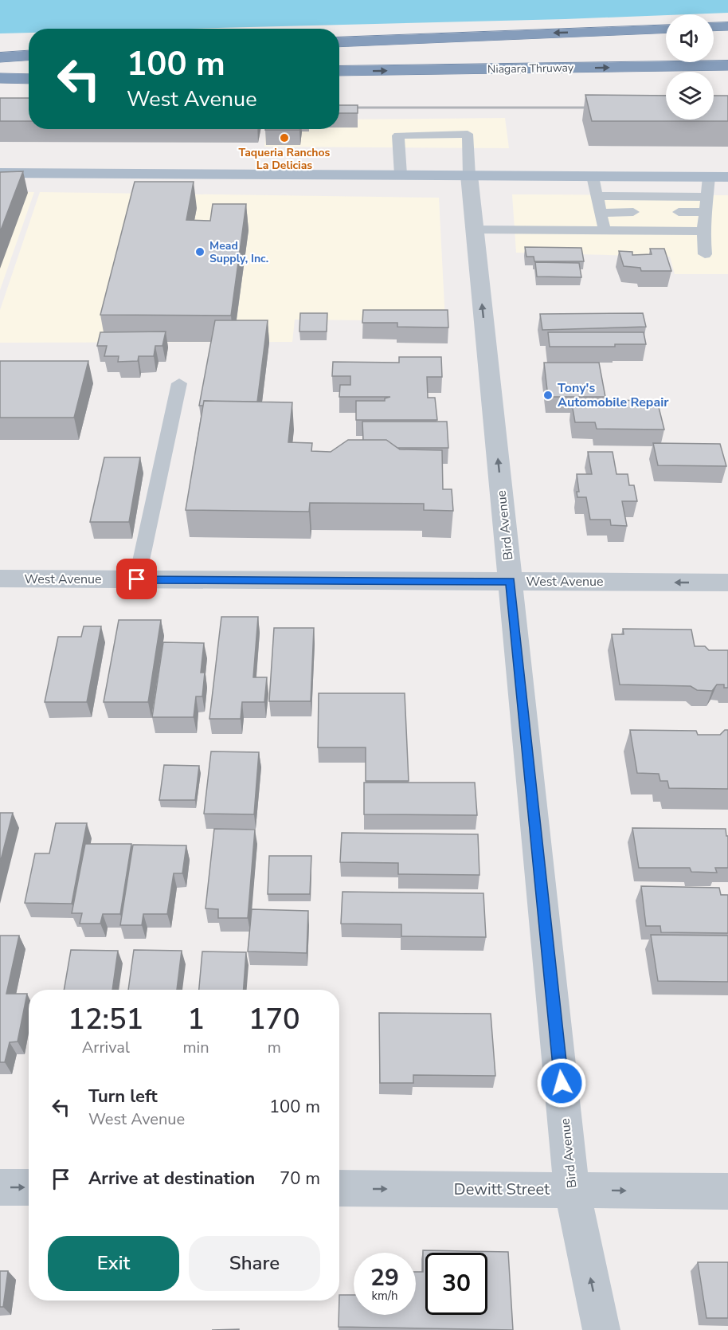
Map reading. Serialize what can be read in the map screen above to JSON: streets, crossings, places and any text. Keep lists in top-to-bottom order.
{
  "streets": {
    "highway": ["Niagara Thruway"],
    "street": ["Bird Avenue", "West Avenue", "Dewitt Street"]
  },
  "crossings": [
    ["Bird Avenue", "West Avenue"],
    ["Bird Avenue", "Dewitt Street"]
  ],
  "one_way": ["Bird Avenue", "Dewitt Street"],
  "places": ["Taqueria Ranchos La Delicias", "Mead Supply, Inc.", "Tony's Automobile Repair"],
  "page": {
    "turn": ["100 m", "West Avenue"],
    "eta": [
      "12:51",
      "Arrival",
      "1",
      "min",
      "170",
      "m"
    ],
    "list": [
      {
        "name": "Turn left",
        "note": "West Avenue",
        "value": "100 m"
      },
      {
        "name": "Arrive at destination",
        "value": "70 m"
      }
    ],
    "buttons": ["Exit", "Share"],
    "speed": "29 km/h",
    "limit": "30"
  }
}
